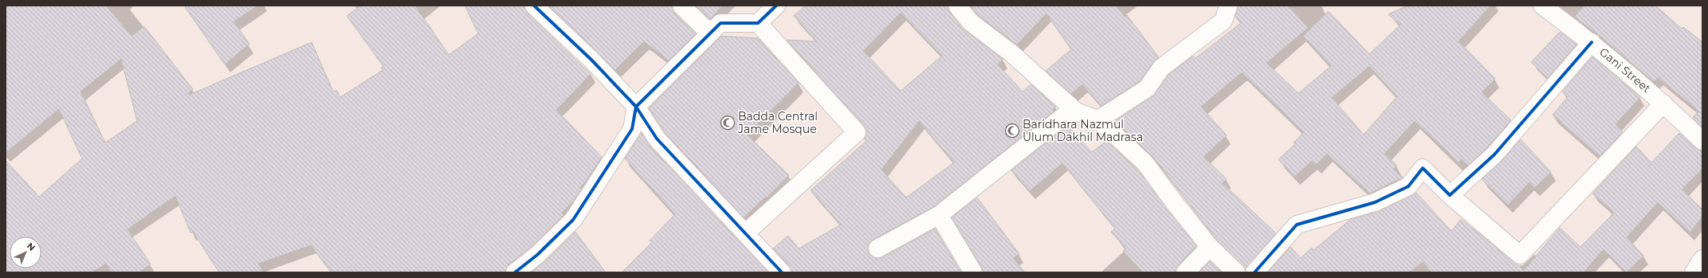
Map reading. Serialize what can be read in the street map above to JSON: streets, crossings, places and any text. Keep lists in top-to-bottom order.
{
  "streets": {
    "street": ["Gani Street"]
  },
  "places": {
    "mosque": ["Badda Central Jame Mosque", "Baridhara Nazmul Ulum Dakhil Madrasa"]
  },
  "north": "top right"
}
